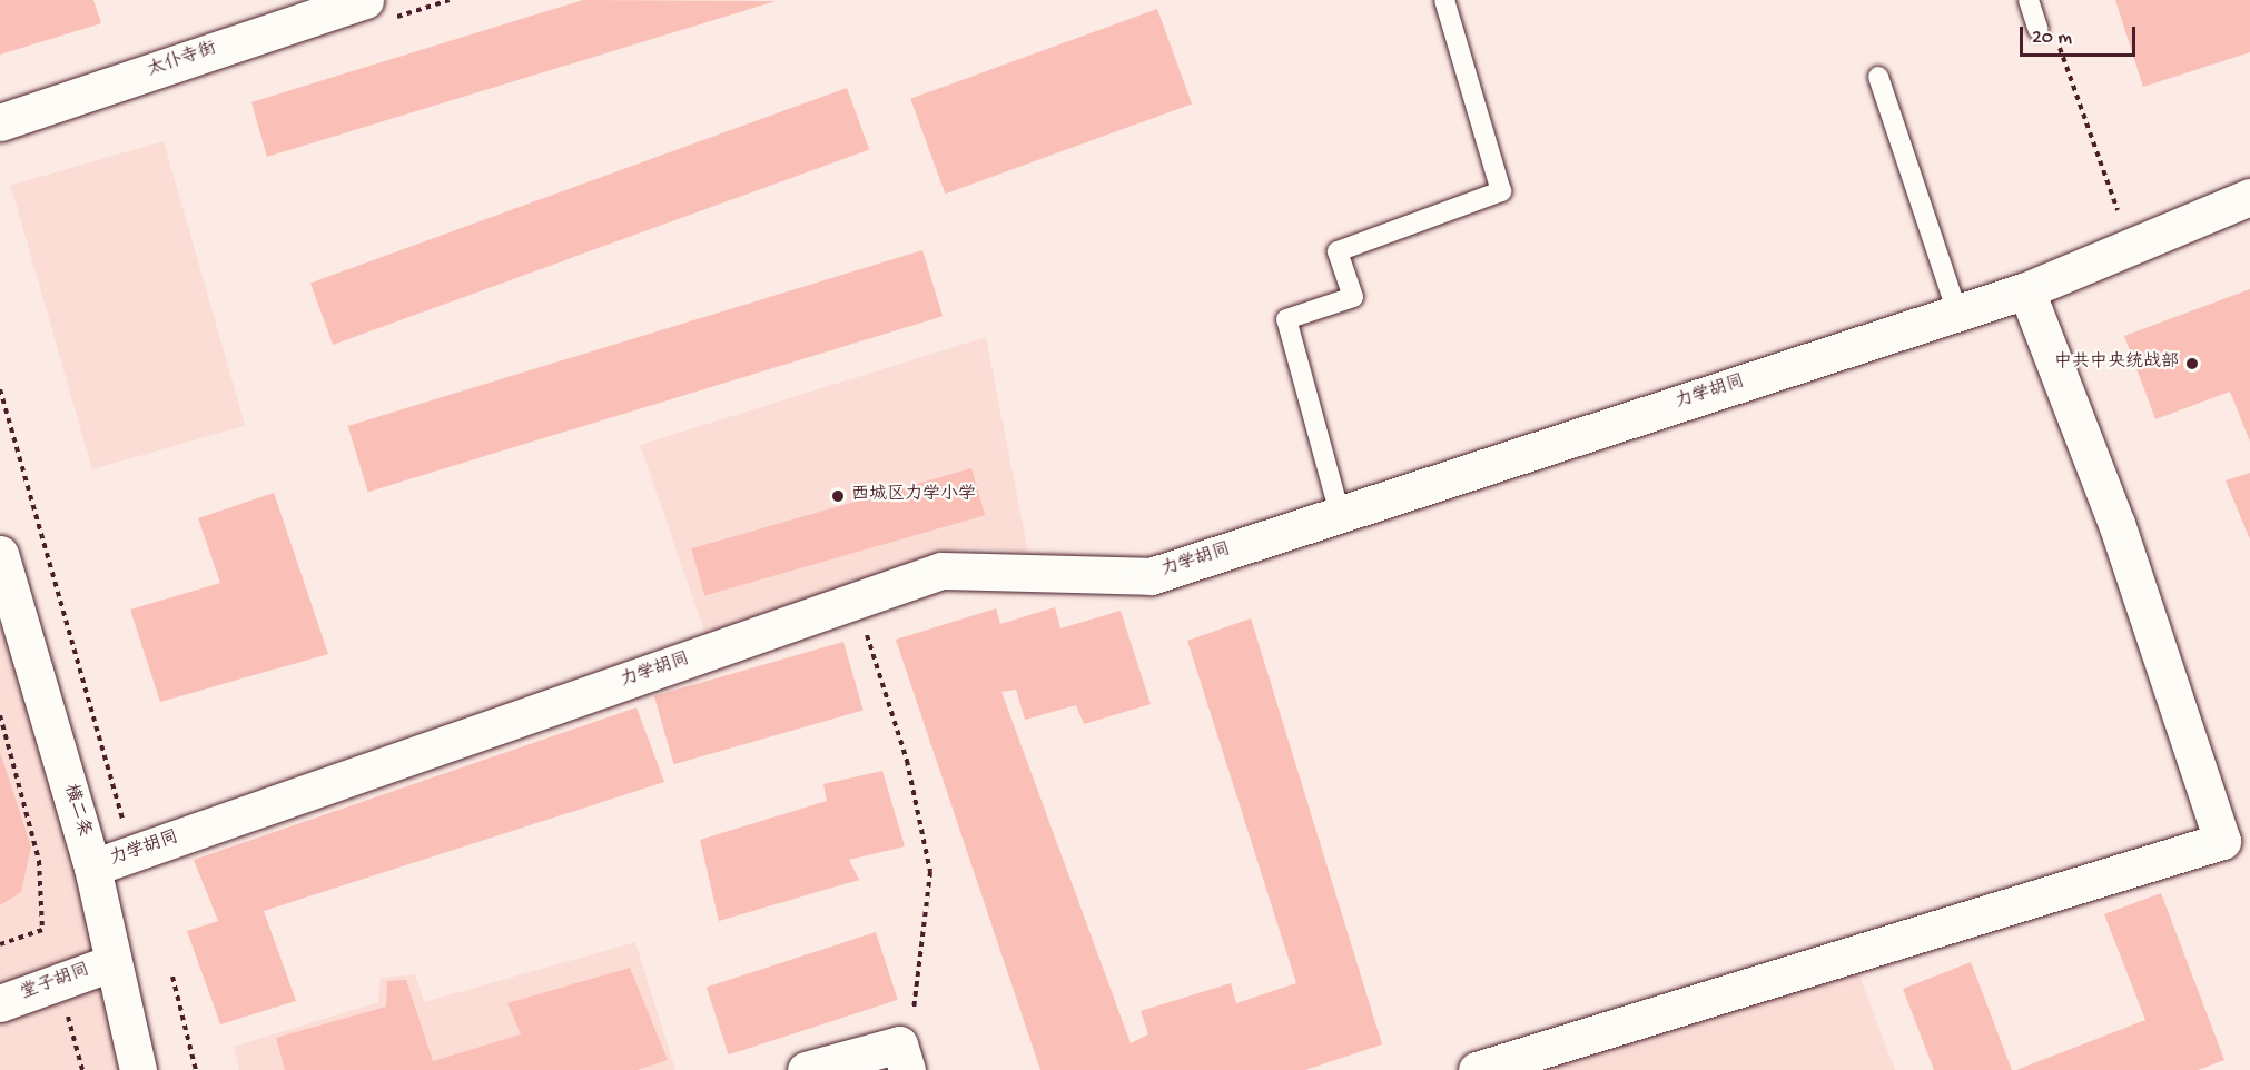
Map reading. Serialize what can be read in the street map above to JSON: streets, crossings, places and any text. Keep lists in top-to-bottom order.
{
  "streets": {
    "street": [
      "太仆寺街",
      "力学胡同",
      "横二条",
      "堂子胡同"
    ]
  },
  "crossings": [
    ["力学胡同", "横二条"],
    ["横二条", "堂子胡同"]
  ],
  "places": ["中共中央统战部", "西城区力学小学"],
  "scale_bar": "20 m"
}
